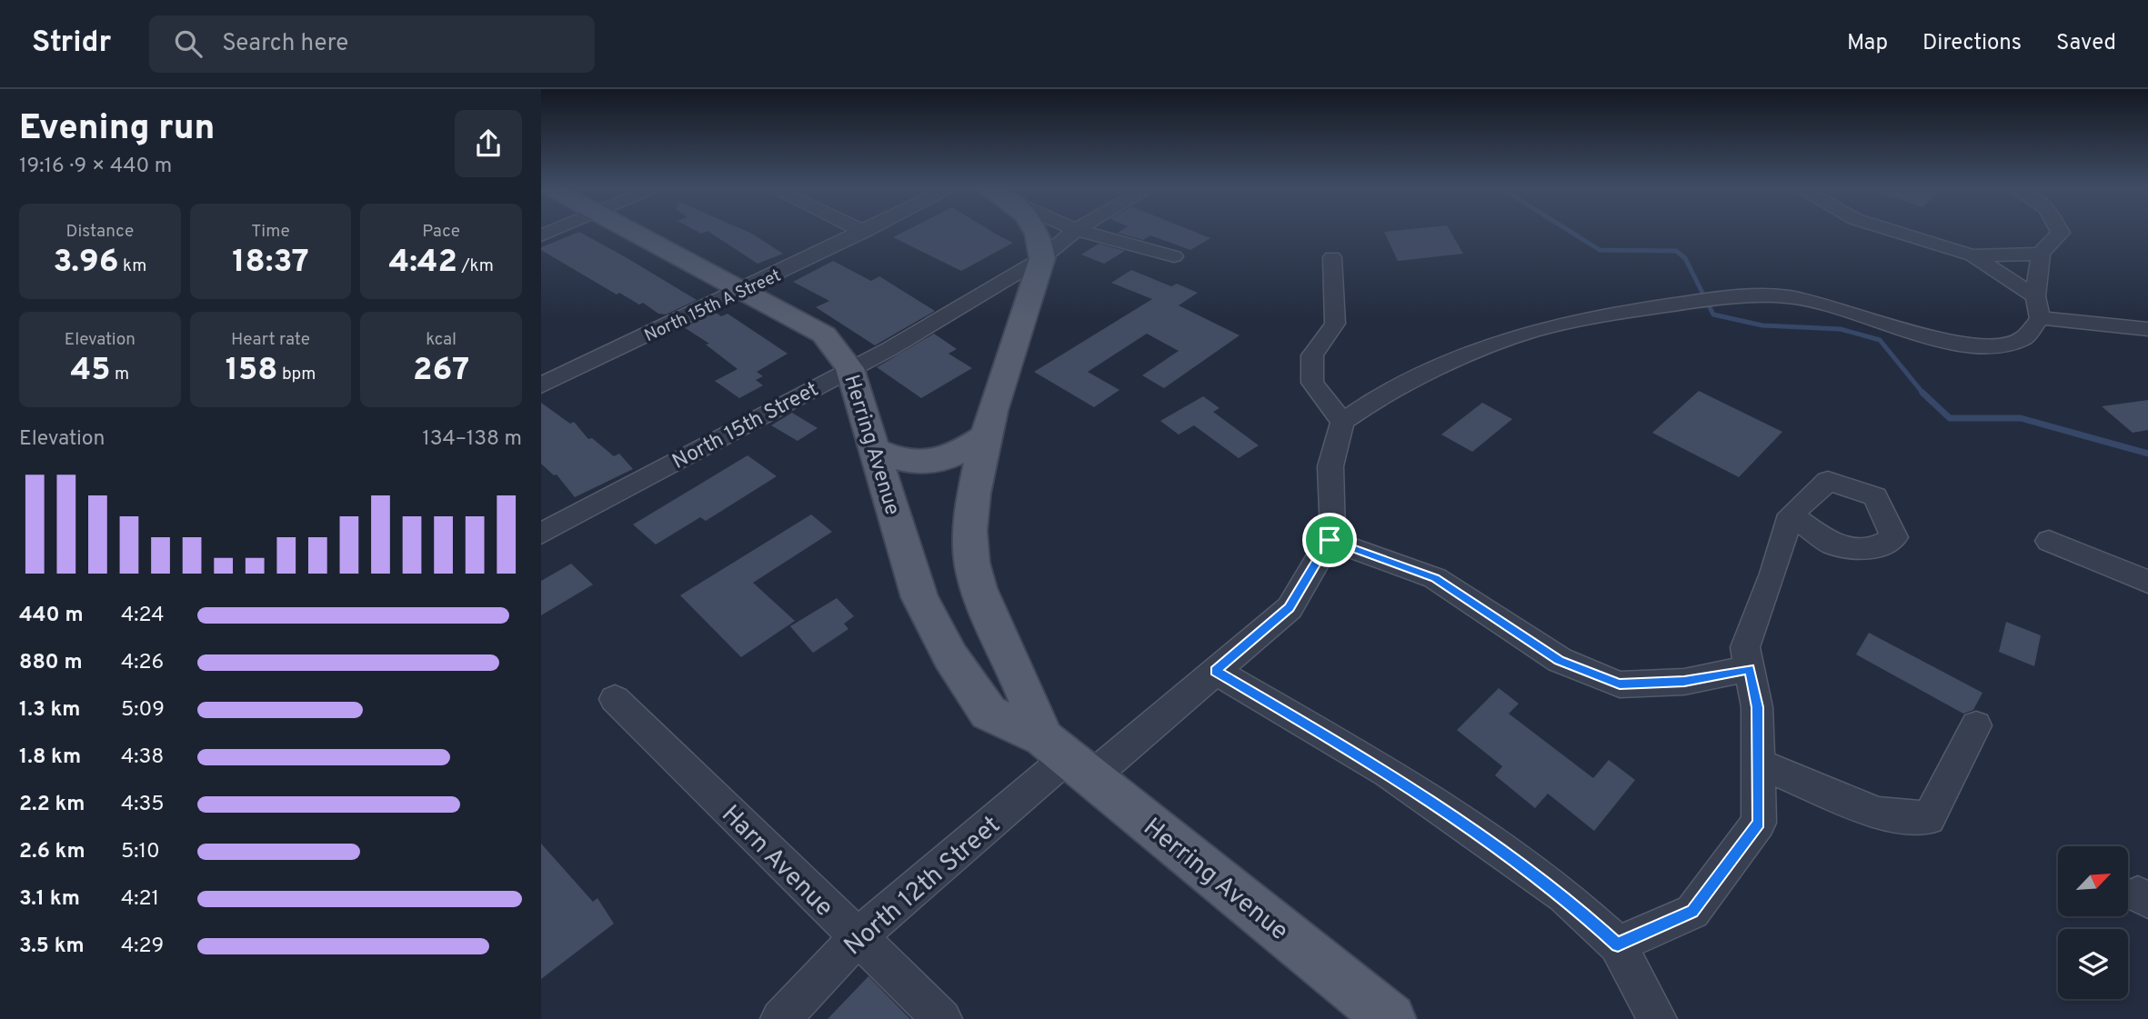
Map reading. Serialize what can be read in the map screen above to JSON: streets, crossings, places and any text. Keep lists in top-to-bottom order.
{
  "streets": {
    "main road": ["Herring Avenue"],
    "street": [
      "North 15th A Street",
      "North 15th Street",
      "Harn Avenue",
      "North 12th Street"
    ]
  },
  "crossings": [
    ["North 15th A Street", "Herring Avenue"],
    ["North 15th Street", "Herring Avenue"],
    ["Herring Avenue", "North 12th Street"],
    ["Harn Avenue", "North 12th Street"]
  ],
  "north": "top right",
  "page": {
    "header": "Stridr",
    "search": "Search here",
    "nav": ["Map", "Directions", "Saved"],
    "heading": ["Evening run", "19:16 · 9 × 440 m"],
    "stats": [
      ["Distance", "3.96 km"],
      ["Time", "18:37"],
      ["Pace", "4:42 /km"],
      ["Elevation", "45 m"],
      ["Heart rate", "158 bpm"],
      ["kcal", "267"]
    ],
    "chart": ["Elevation", "134–138 m"],
    "list": [
      {
        "name": "440 m",
        "note": "4:24"
      },
      {
        "name": "880 m",
        "note": "4:26"
      },
      {
        "name": "1.3 km",
        "note": "5:09"
      },
      {
        "name": "1.8 km",
        "note": "4:38"
      },
      {
        "name": "2.2 km",
        "note": "4:35"
      },
      {
        "name": "2.6 km",
        "note": "5:10"
      },
      {
        "name": "3.1 km",
        "note": "4:21"
      },
      {
        "name": "3.5 km",
        "note": "4:29"
      }
    ]
  }
}
